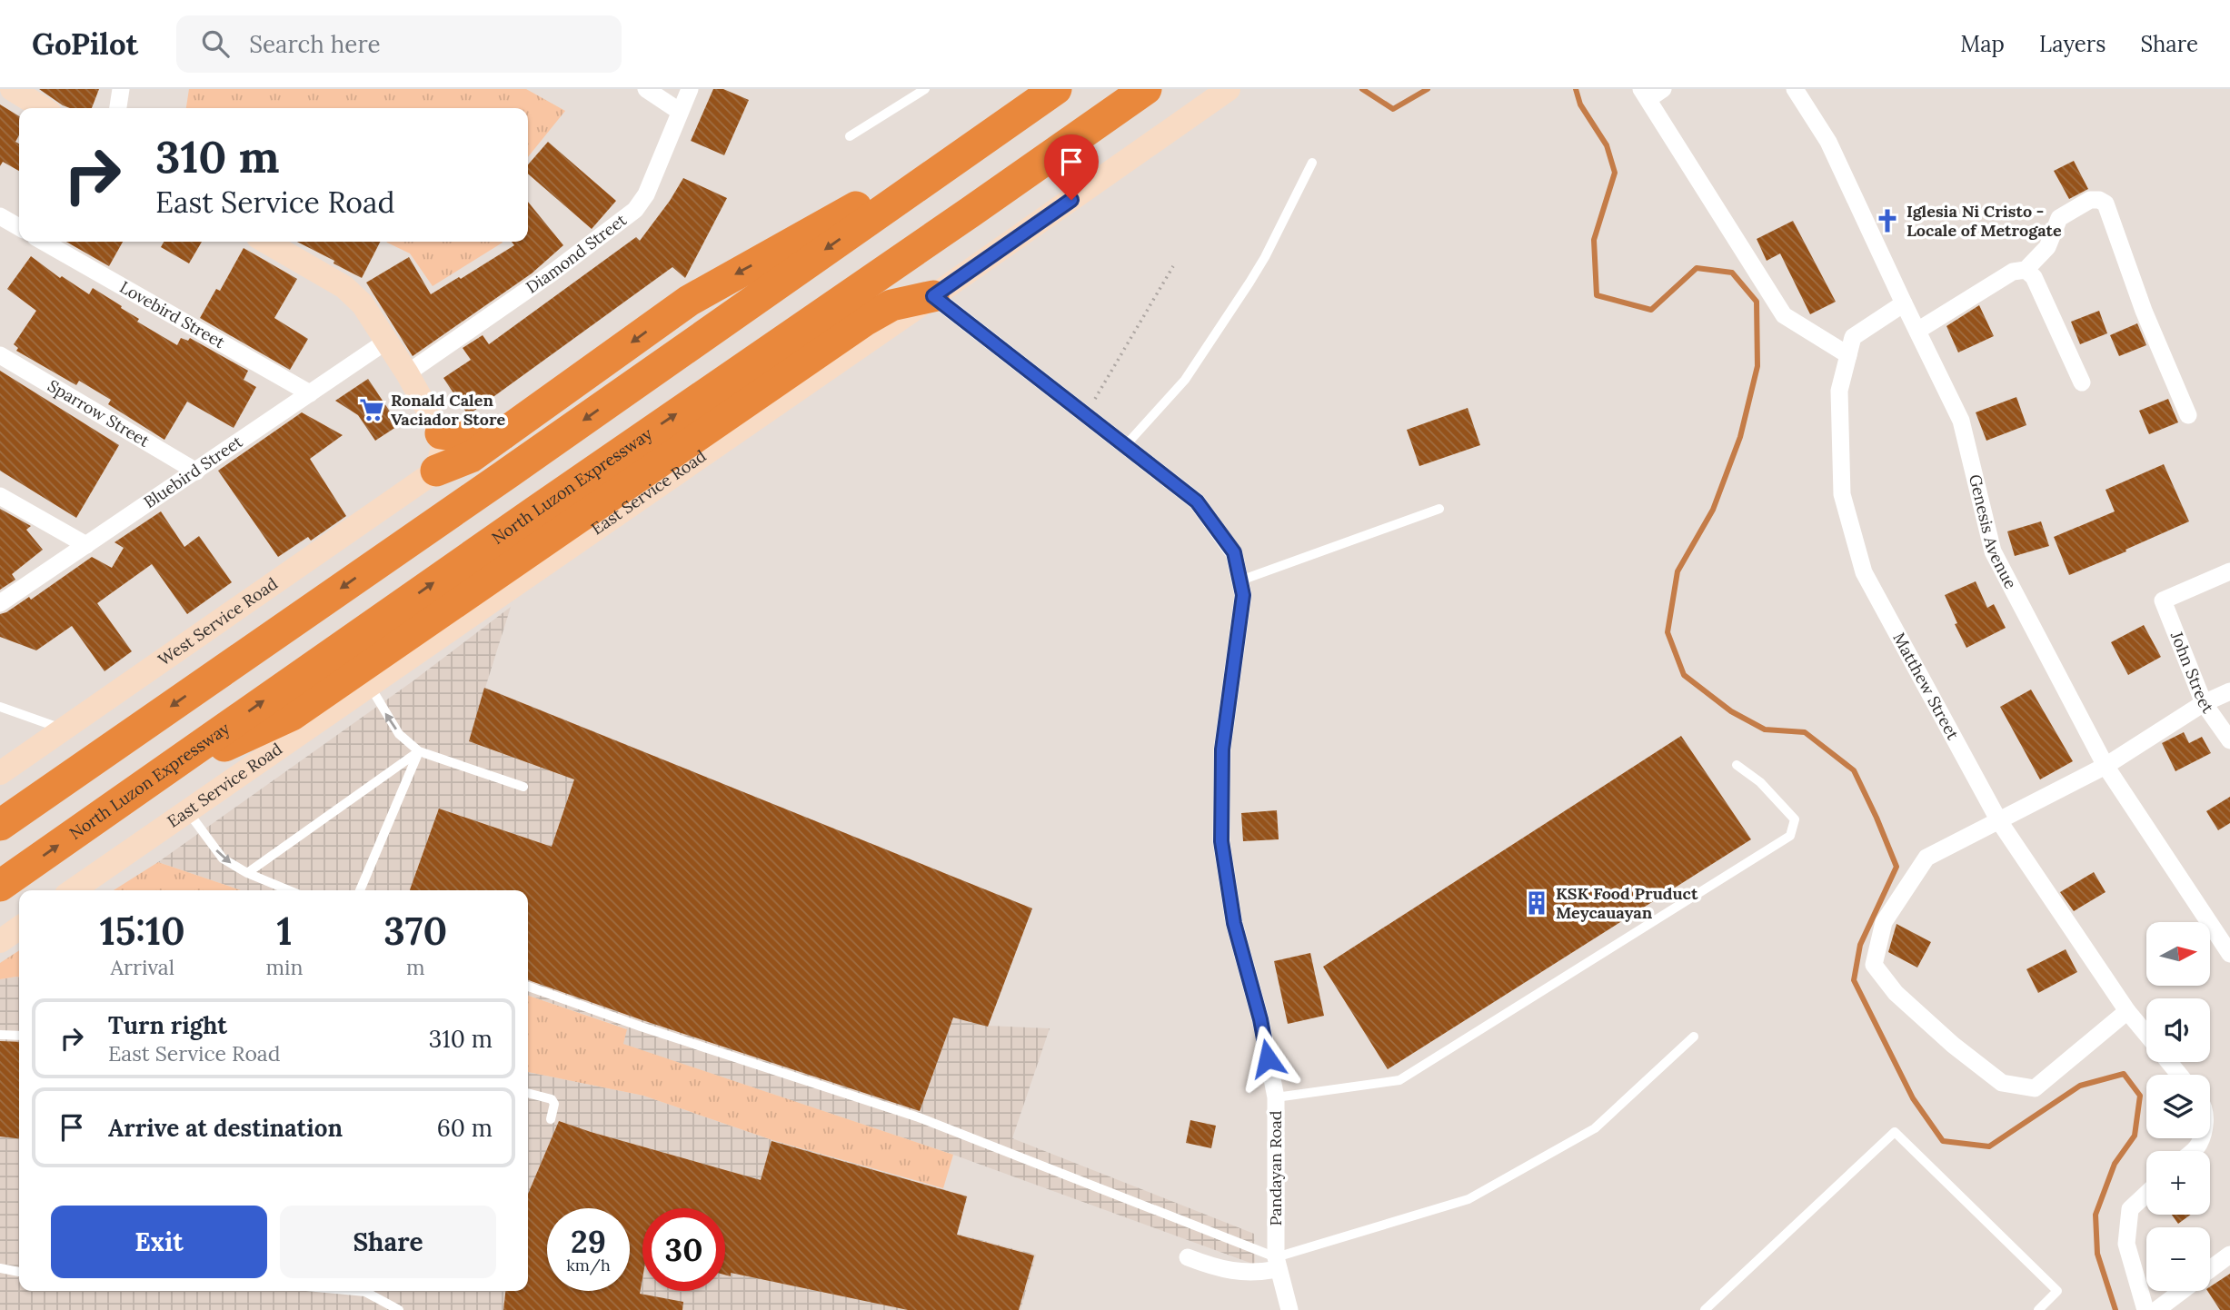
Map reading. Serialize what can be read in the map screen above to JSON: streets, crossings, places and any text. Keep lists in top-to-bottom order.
{
  "streets": {
    "highway": ["North Luzon Expressway"],
    "main road": ["East Service Road", "West Service Road"],
    "street": [
      "Diamond Street",
      "Lovebird Street",
      "Sparrow Street",
      "Bluebird Street",
      "Genesis Avenue",
      "John Street",
      "Matthew Street",
      "Pandayan Road"
    ]
  },
  "crossings": [
    ["Lovebird Street", "Bluebird Street"],
    ["Sparrow Street", "Bluebird Street"],
    ["East Service Road", "Pandayan Road"],
    ["Genesis Avenue", "Matthew Street"]
  ],
  "places": {
    "church": ["Iglesia Ni Cristo - Locale of Metrogate"],
    "supermarket": ["Ronald Calen Vaciador Store"],
    "building": ["KSK Food Pruduct Meycauayan"]
  },
  "north": "right",
  "page": {
    "header": "GoPilot",
    "search": "Search here",
    "nav": ["Map", "Layers", "Share"],
    "turn": ["310 m", "East Service Road"],
    "eta": [
      "15:10",
      "Arrival",
      "1",
      "min",
      "370",
      "m"
    ],
    "map_buttons": ["+", "−"],
    "list": [
      {
        "name": "Turn right",
        "note": "East Service Road",
        "value": "310 m"
      },
      {
        "name": "Arrive at destination",
        "value": "60 m"
      }
    ],
    "buttons": ["Exit", "Share"],
    "speed": "29 km/h",
    "limit": "30"
  }
}
